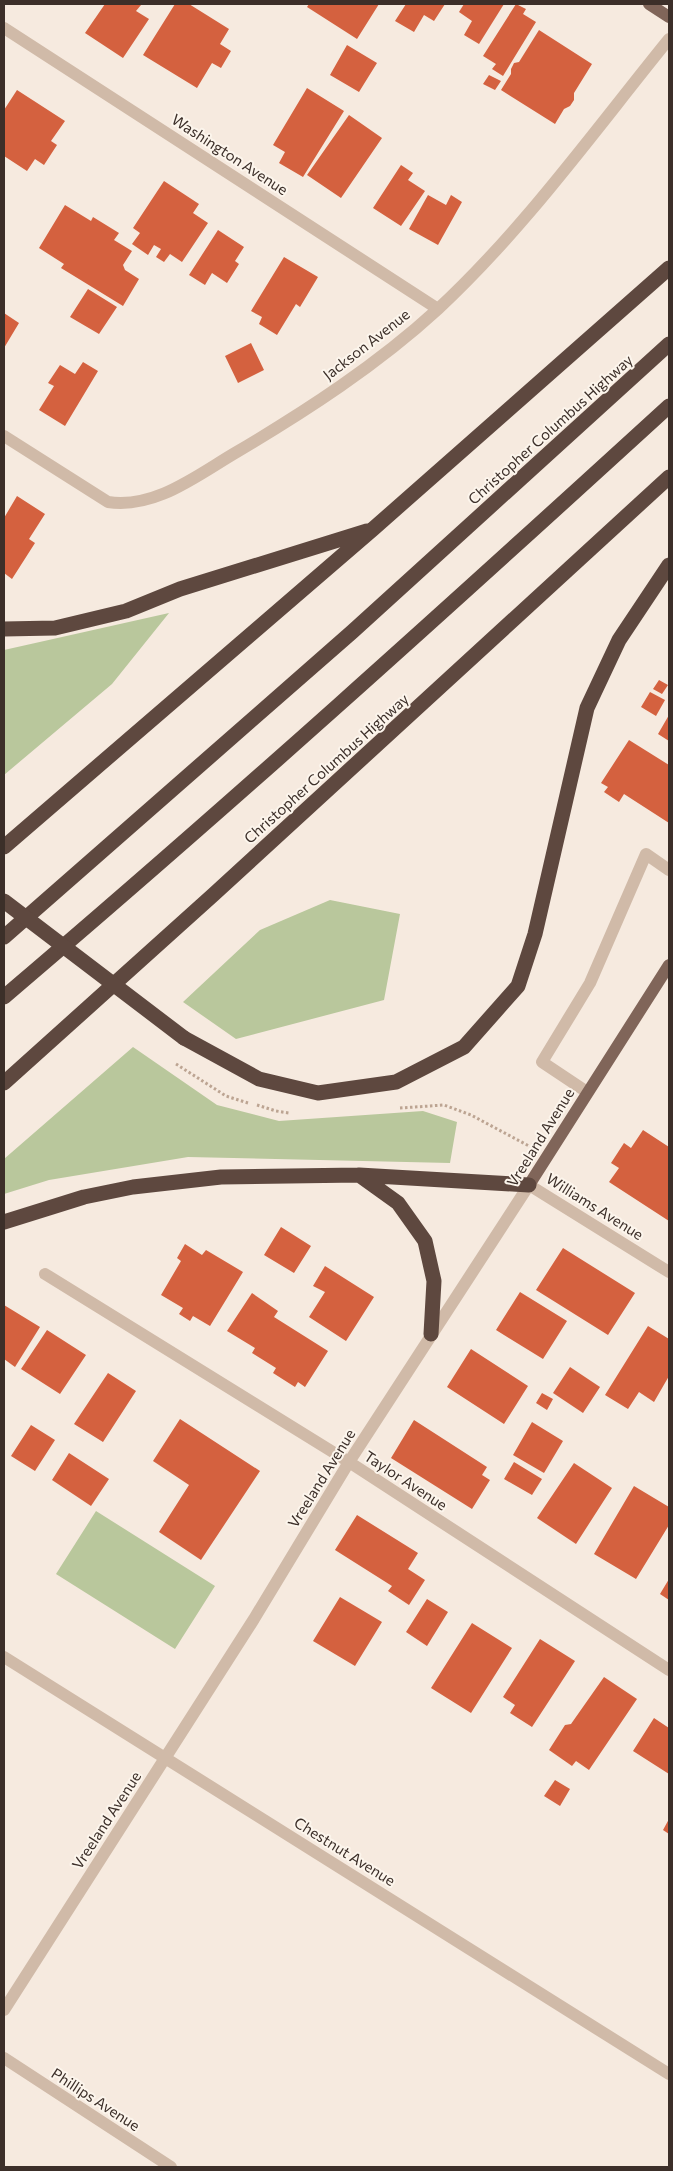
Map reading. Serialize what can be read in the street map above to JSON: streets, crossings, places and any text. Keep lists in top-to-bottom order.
{
  "streets": {
    "highway": ["Christopher Columbus Highway"],
    "main road": ["Vreeland Avenue"],
    "street": [
      "Washington Avenue",
      "Jackson Avenue",
      "Williams Avenue",
      "Taylor Avenue",
      "Chestnut Avenue",
      "Phillips Avenue"
    ]
  },
  "crossings": [
    ["Washington Avenue", "Jackson Avenue"],
    ["Vreeland Avenue", "Williams Avenue"],
    ["Vreeland Avenue", "Taylor Avenue"],
    ["Vreeland Avenue", "Chestnut Avenue"]
  ]
}
